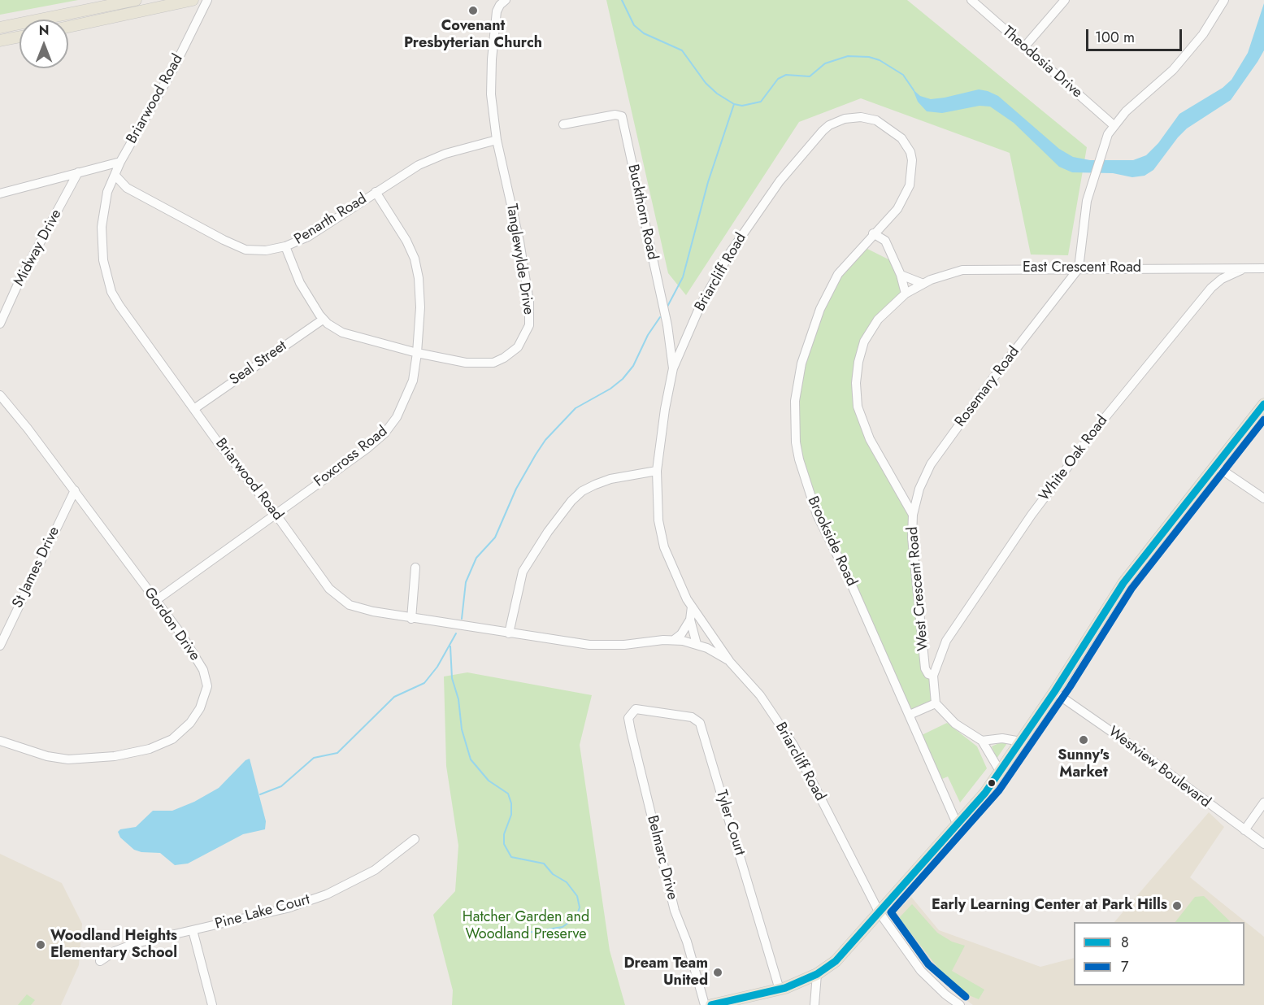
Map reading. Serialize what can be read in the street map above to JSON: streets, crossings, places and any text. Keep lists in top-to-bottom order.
{
  "streets": {
    "street": [
      "Theodosia Drive",
      "Briarwood Road",
      "Buckthorn Road",
      "Penarth Road",
      "Midway Drive",
      "Tanglewylde Drive",
      "East Crescent Road",
      "Briarcliff Road",
      "Seal Street",
      "Rosemary Road",
      "Foxcross Road",
      "White Oak Road",
      "Brookside Road",
      "St James Drive",
      "West Crescent Road",
      "Gordon Drive",
      "Westview Boulevard",
      "Tyler Court",
      "Belmarc Drive",
      "Pine Lake Court"
    ]
  },
  "crossings": [
    ["Briarwood Road", "Penarth Road"],
    ["Briarwood Road", "Briarcliff Road"],
    ["Briarwood Road", "Seal Street"],
    ["Briarwood Road", "Foxcross Road"],
    ["Buckthorn Road", "Briarcliff Road"],
    ["Penarth Road", "Tanglewylde Drive"],
    ["Penarth Road", "Foxcross Road"],
    ["Tanglewylde Drive", "Seal Street"],
    ["Tanglewylde Drive", "Foxcross Road"],
    ["East Crescent Road", "Rosemary Road"],
    ["East Crescent Road", "White Oak Road"],
    ["East Crescent Road", "West Crescent Road"],
    ["Briarcliff Road", "Brookside Road"],
    ["Rosemary Road", "West Crescent Road"],
    ["Foxcross Road", "Gordon Drive"],
    ["White Oak Road", "West Crescent Road"],
    ["St James Drive", "Gordon Drive"],
    ["Tyler Court", "Belmarc Drive"]
  ],
  "parks": ["Hatcher Garden and Woodland Preserve"],
  "places": [
    "Covenant Presbyterian Church",
    "Sunny's Market",
    "Early Learning Center at Park Hills",
    "Woodland Heights Elementary School",
    "Dream Team United"
  ],
  "lines": ["transit line 8", "transit line 7"],
  "legend": ["8", "7"],
  "scale_bar": "100 m",
  "north": "top"
}
